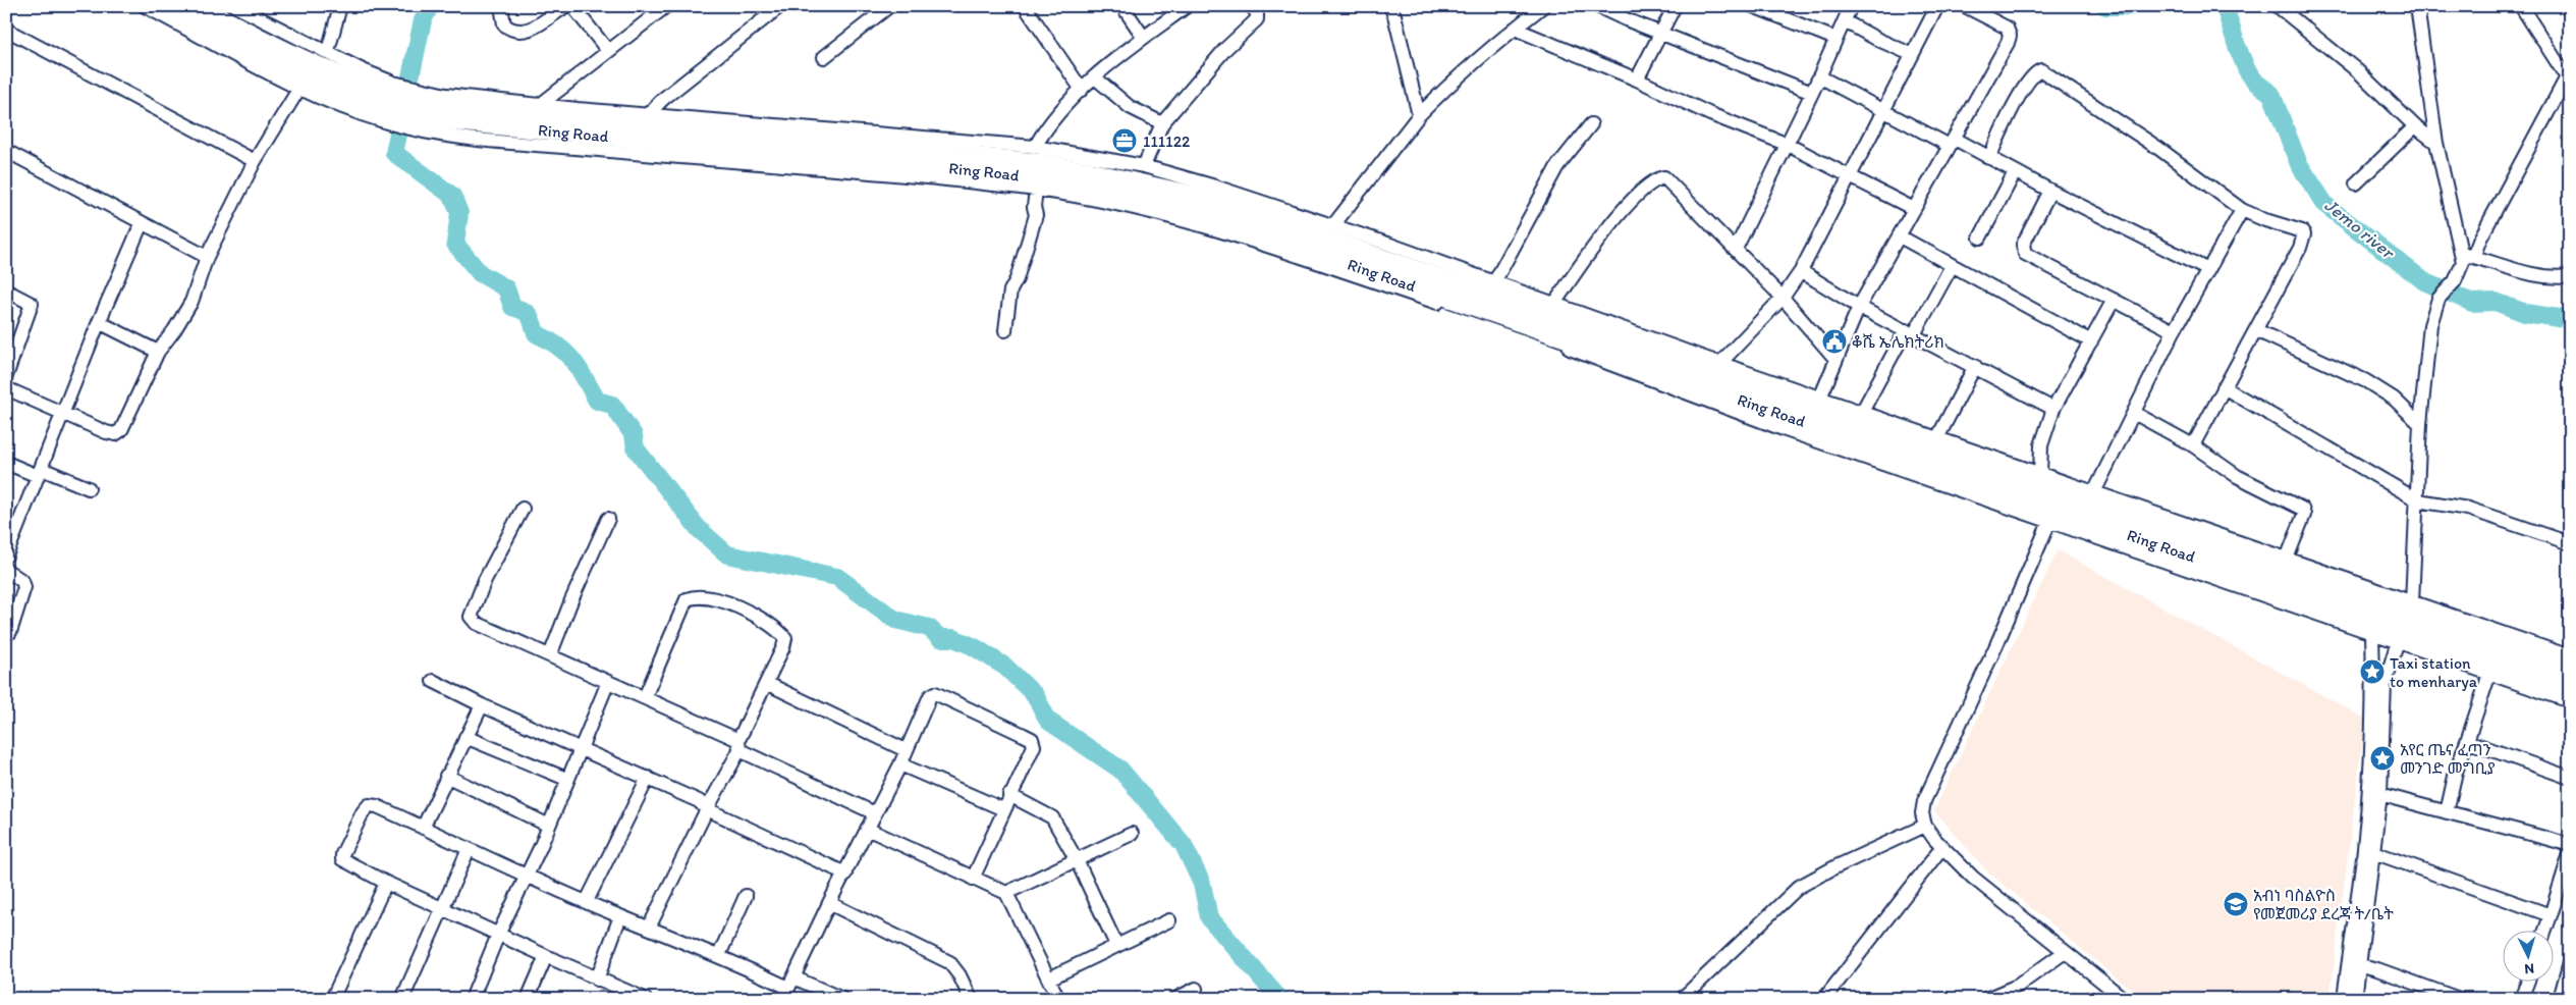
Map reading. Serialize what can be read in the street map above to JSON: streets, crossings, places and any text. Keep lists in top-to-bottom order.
{
  "streets": {
    "highway": ["Ring Road"]
  },
  "water": ["Jemo river"],
  "places": {
    "office": ["111122"],
    "public building": ["ቆሼ ኤሌክትሪክ"],
    "place": ["Taxi station to menharya", "አየር ጤና ፈጣን መንገድ መግቢያ"],
    "school or university": ["አብነ ባስልዮስ የመጀመሪያ ደረጃ ት/ቤት"]
  },
  "north": "bottom"
}
